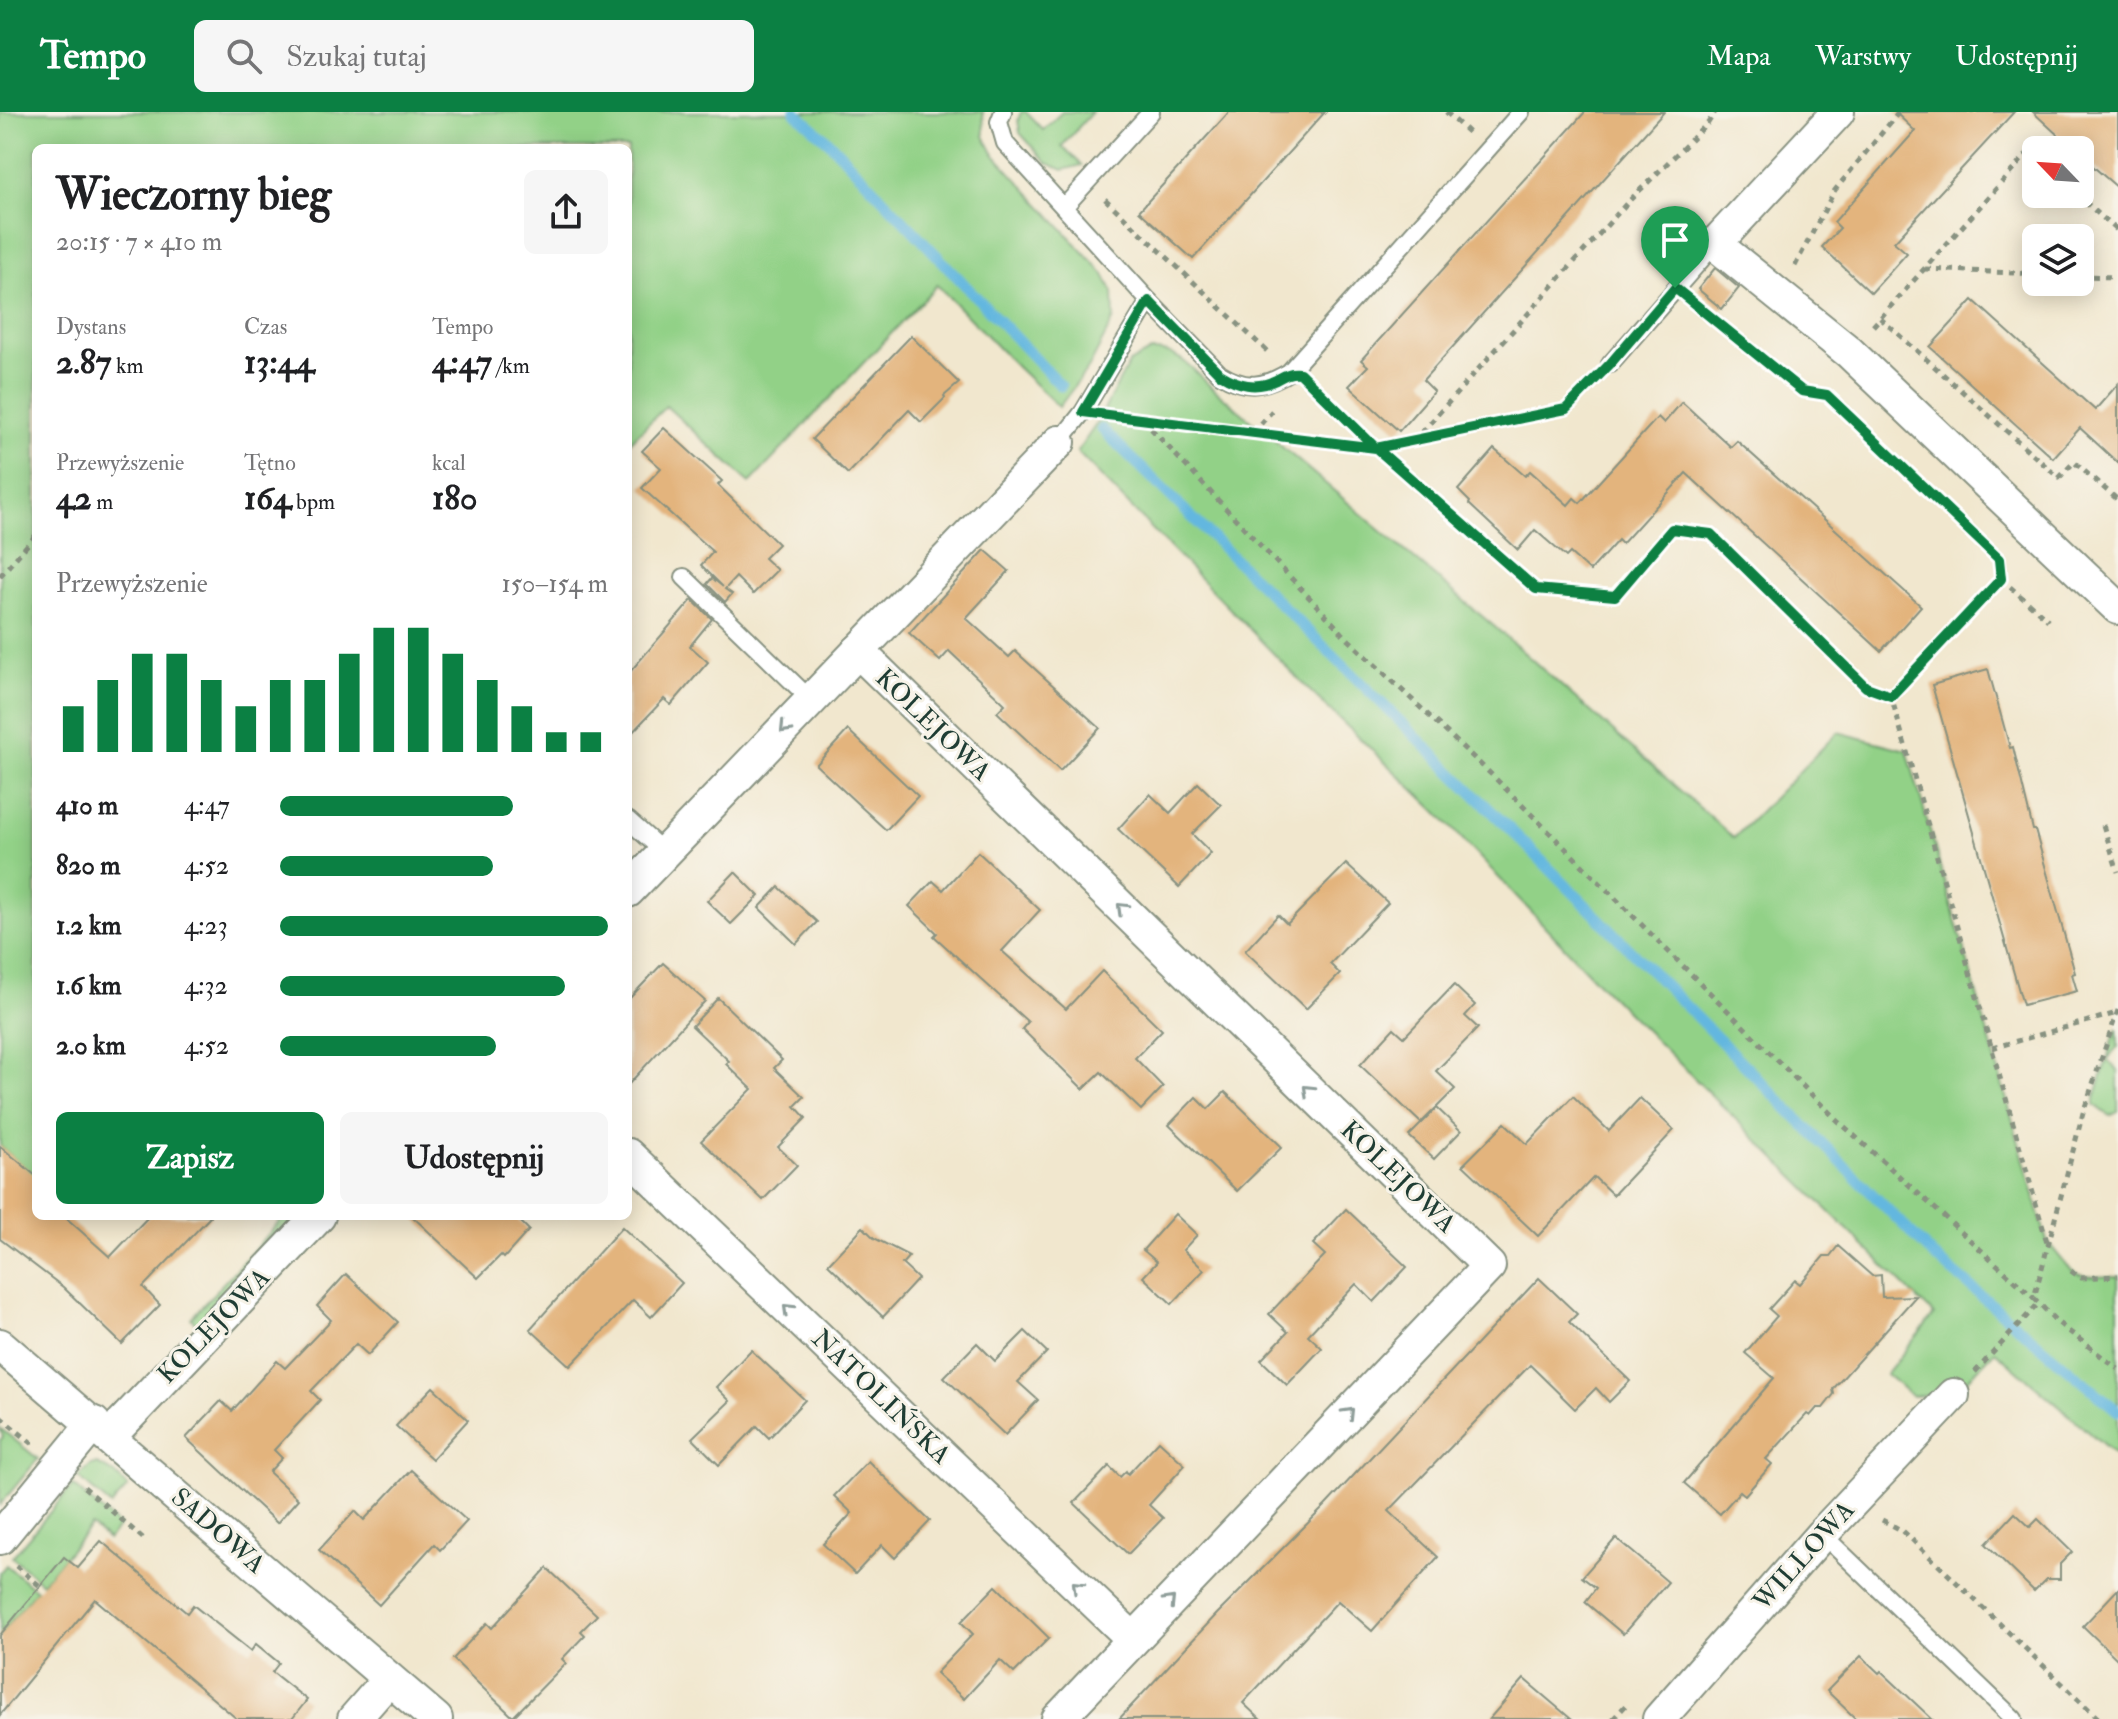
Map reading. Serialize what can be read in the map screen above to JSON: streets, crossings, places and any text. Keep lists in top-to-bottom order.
{
  "streets": {
    "street": [
      "KOLEJOWA",
      "NATOLIŃSKA",
      "SADOWA",
      "WILLOWA"
    ]
  },
  "crossings": [
    ["KOLEJOWA", "NATOLIŃSKA"],
    ["KOLEJOWA", "SADOWA"]
  ],
  "one_way": ["NATOLIŃSKA"],
  "north": "top left",
  "page": {
    "header": "Tempo",
    "search": "Szukaj tutaj",
    "nav": ["Mapa", "Warstwy", "Udostępnij"],
    "heading": ["Wieczorny bieg", "20:15 · 7 × 410 m"],
    "stats": [
      ["Dystans", "2.87 km"],
      ["Czas", "13:44"],
      ["Tempo", "4:47 /km"],
      ["Przewyższenie", "42 m"],
      ["Tętno", "164 bpm"],
      ["kcal", "180"]
    ],
    "chart": ["Przewyższenie", "150–154 m"],
    "list": [
      {
        "name": "410 m",
        "note": "4:47"
      },
      {
        "name": "820 m",
        "note": "4:52"
      },
      {
        "name": "1.2 km",
        "note": "4:23"
      },
      {
        "name": "1.6 km",
        "note": "4:32"
      },
      {
        "name": "2.0 km",
        "note": "4:52"
      }
    ],
    "buttons": ["Zapisz", "Udostępnij"]
  }
}
